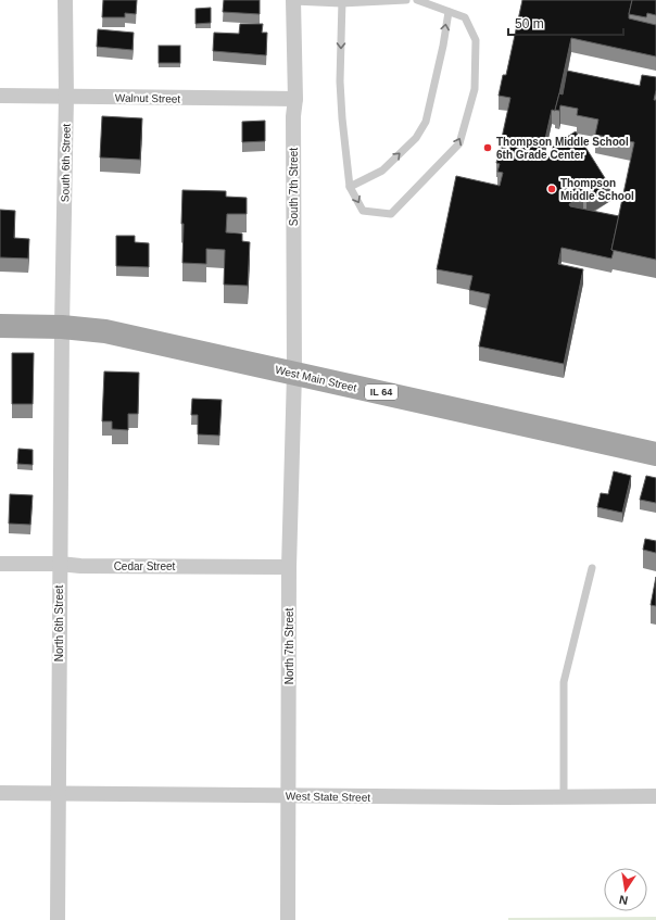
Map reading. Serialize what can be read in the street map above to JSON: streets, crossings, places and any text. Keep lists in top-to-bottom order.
{
  "streets": {
    "main road": ["West Main Street", "IL 64"],
    "street": [
      "Walnut Street",
      "South 6th Street",
      "South 7th Street",
      "Cedar Street",
      "North 6th Street",
      "North 7th Street",
      "West State Street"
    ]
  },
  "crossings": [
    ["Walnut Street", "South 6th Street"],
    ["Walnut Street", "South 7th Street"],
    ["South 6th Street", "West Main Street"],
    ["South 6th Street", "North 6th Street"],
    ["South 7th Street", "West Main Street"],
    ["South 7th Street", "North 7th Street"],
    ["West Main Street", "North 6th Street"],
    ["West Main Street", "North 7th Street"],
    ["Cedar Street", "North 6th Street"],
    ["Cedar Street", "North 7th Street"],
    ["North 6th Street", "West State Street"],
    ["North 7th Street", "West State Street"]
  ],
  "places": ["Thompson Middle School 6th Grade Center", "Thompson Middle School"],
  "scale_bar": "50 m",
  "north": "bottom"
}
